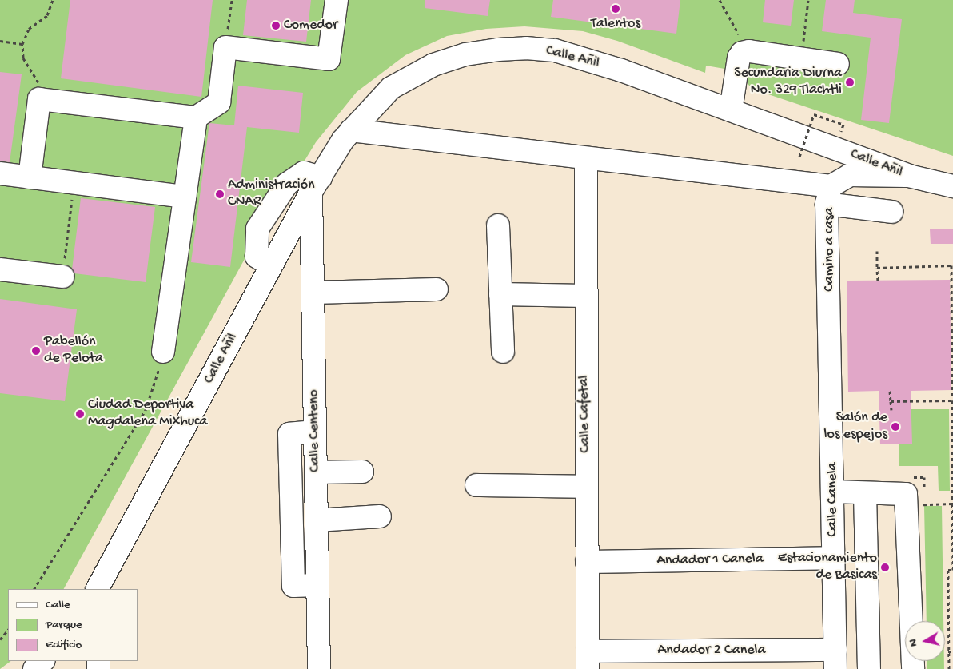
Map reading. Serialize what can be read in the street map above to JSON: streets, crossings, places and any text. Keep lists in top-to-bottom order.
{
  "streets": {
    "street": [
      "Calle Añil",
      "Calle Cafetal",
      "Calle Centeno",
      "Calle Canela",
      "Andador 1 Canela",
      "Andador 2 Canela"
    ]
  },
  "crossings": [
    ["Calle Añil", "Calle Centeno"],
    ["Calle Añil", "Calle Canela"],
    ["Calle Cafetal", "Andador 1 Canela"],
    ["Calle Cafetal", "Andador 2 Canela"],
    ["Calle Canela", "Andador 1 Canela"],
    ["Calle Canela", "Andador 2 Canela"]
  ],
  "places": [
    "Talentos",
    "Comedor",
    "Secundaria Diurna No. 329 Tlachtli",
    "Administración CNAR",
    "Pabellón de Pelota",
    "Ciudad Deportiva Magdalena Mixhuca",
    "Salón de los espejos",
    "Estacionamiento de Basicas"
  ],
  "legend": ["Calle", "Parque", "Edificio"],
  "north": "left"
}
